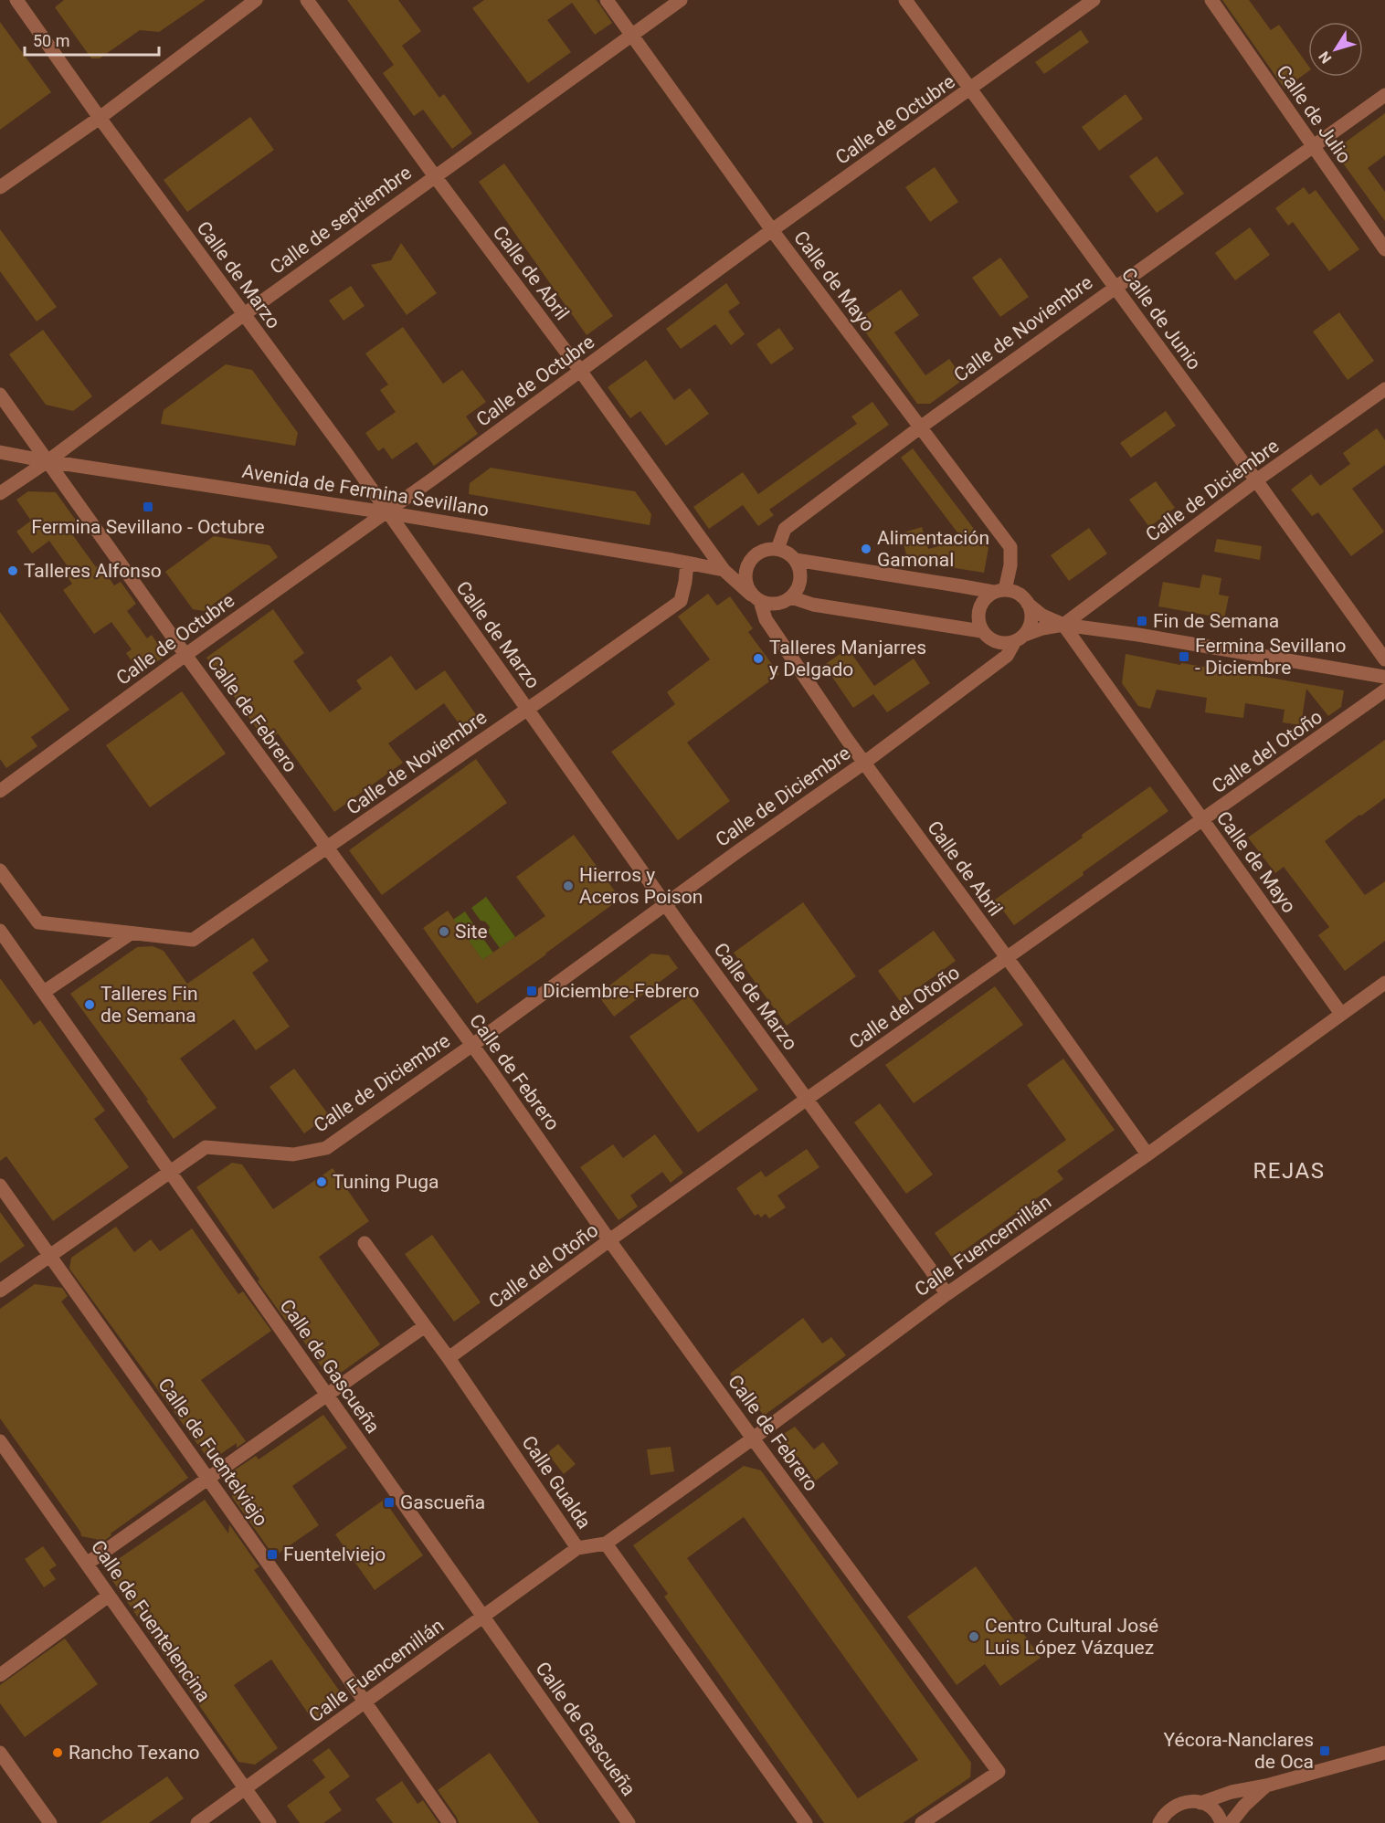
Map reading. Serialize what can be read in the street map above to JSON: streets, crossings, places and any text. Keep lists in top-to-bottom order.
{
  "streets": {
    "street": [
      "Calle de Julio",
      "Calle de Octubre",
      "Calle de septiembre",
      "Calle de Abril",
      "Calle de Marzo",
      "Calle de Mayo",
      "Calle de Junio",
      "Calle de Noviembre",
      "Avenida de Fermina Sevillano",
      "Calle de Diciembre",
      "Calle de Febrero",
      "Calle del Otoño",
      "Calle Fuencemillán",
      "Calle de Gascueña",
      "Calle de Fuentelviejo",
      "Calle Gualda",
      "Calle de Fuentelencina"
    ]
  },
  "crossings": [
    ["Calle de Julio", "Calle de Noviembre"],
    ["Calle de Octubre", "Calle de Abril"],
    ["Calle de Octubre", "Calle de Marzo"],
    ["Calle de Octubre", "Calle de Mayo"],
    ["Calle de Octubre", "Calle de Junio"],
    ["Calle de Octubre", "Avenida de Fermina Sevillano"],
    ["Calle de Octubre", "Calle de Febrero"],
    ["Calle de septiembre", "Calle de Abril"],
    ["Calle de septiembre", "Calle de Marzo"],
    ["Calle de septiembre", "Calle de Mayo"],
    ["Calle de septiembre", "Avenida de Fermina Sevillano"],
    ["Calle de septiembre", "Calle de Febrero"],
    ["Calle de Abril", "Calle de Noviembre"],
    ["Calle de Abril", "Avenida de Fermina Sevillano"],
    ["Calle de Abril", "Calle de Diciembre"],
    ["Calle de Abril", "Calle del Otoño"],
    ["Calle de Abril", "Calle Fuencemillán"],
    ["Calle de Marzo", "Calle de Noviembre"],
    ["Calle de Marzo", "Avenida de Fermina Sevillano"],
    ["Calle de Marzo", "Calle de Diciembre"],
    ["Calle de Marzo", "Calle del Otoño"],
    ["Calle de Marzo", "Calle Fuencemillán"],
    ["Calle de Mayo", "Calle de Noviembre"],
    ["Calle de Mayo", "Calle de Diciembre"],
    ["Calle de Mayo", "Calle del Otoño"],
    ["Calle de Mayo", "Calle Fuencemillán"],
    ["Calle de Junio", "Calle de Noviembre"],
    ["Calle de Junio", "Calle de Diciembre"],
    ["Calle de Noviembre", "Avenida de Fermina Sevillano"],
    ["Calle de Noviembre", "Calle de Febrero"],
    ["Avenida de Fermina Sevillano", "Calle de Febrero"],
    ["Calle de Diciembre", "Calle de Febrero"],
    ["Calle de Diciembre", "Calle de Gascueña"],
    ["Calle de Diciembre", "Calle de Fuentelviejo"],
    ["Calle de Febrero", "Calle del Otoño"],
    ["Calle de Febrero", "Calle Fuencemillán"],
    ["Calle del Otoño", "Calle Gualda"],
    ["Calle Fuencemillán", "Calle de Gascueña"],
    ["Calle Fuencemillán", "Calle de Fuentelviejo"],
    ["Calle Fuencemillán", "Calle Gualda"],
    ["Calle Fuencemillán", "Calle de Fuentelencina"]
  ],
  "districts": ["REJAS"],
  "places": {
    "transit": [
      "Fermina Sevillano - Octubre",
      "Fin de Semana",
      "Fermina Sevillano - Diciembre",
      "Diciembre-Febrero",
      "Gascueña",
      "Fuentelviejo",
      "Yécora-Nanclares de Oca"
    ],
    "other": [
      "Alimentación Gamonal",
      "Talleres Alfonso",
      "Talleres Manjarres y Delgado",
      "Hierros y Aceros Poison",
      "Site",
      "Talleres Fin de Semana",
      "Tuning Puga",
      "Centro Cultural José Luis López Vázquez",
      "Rancho Texano"
    ]
  },
  "scale_bar": "50 m",
  "north": "bottom left"
}
